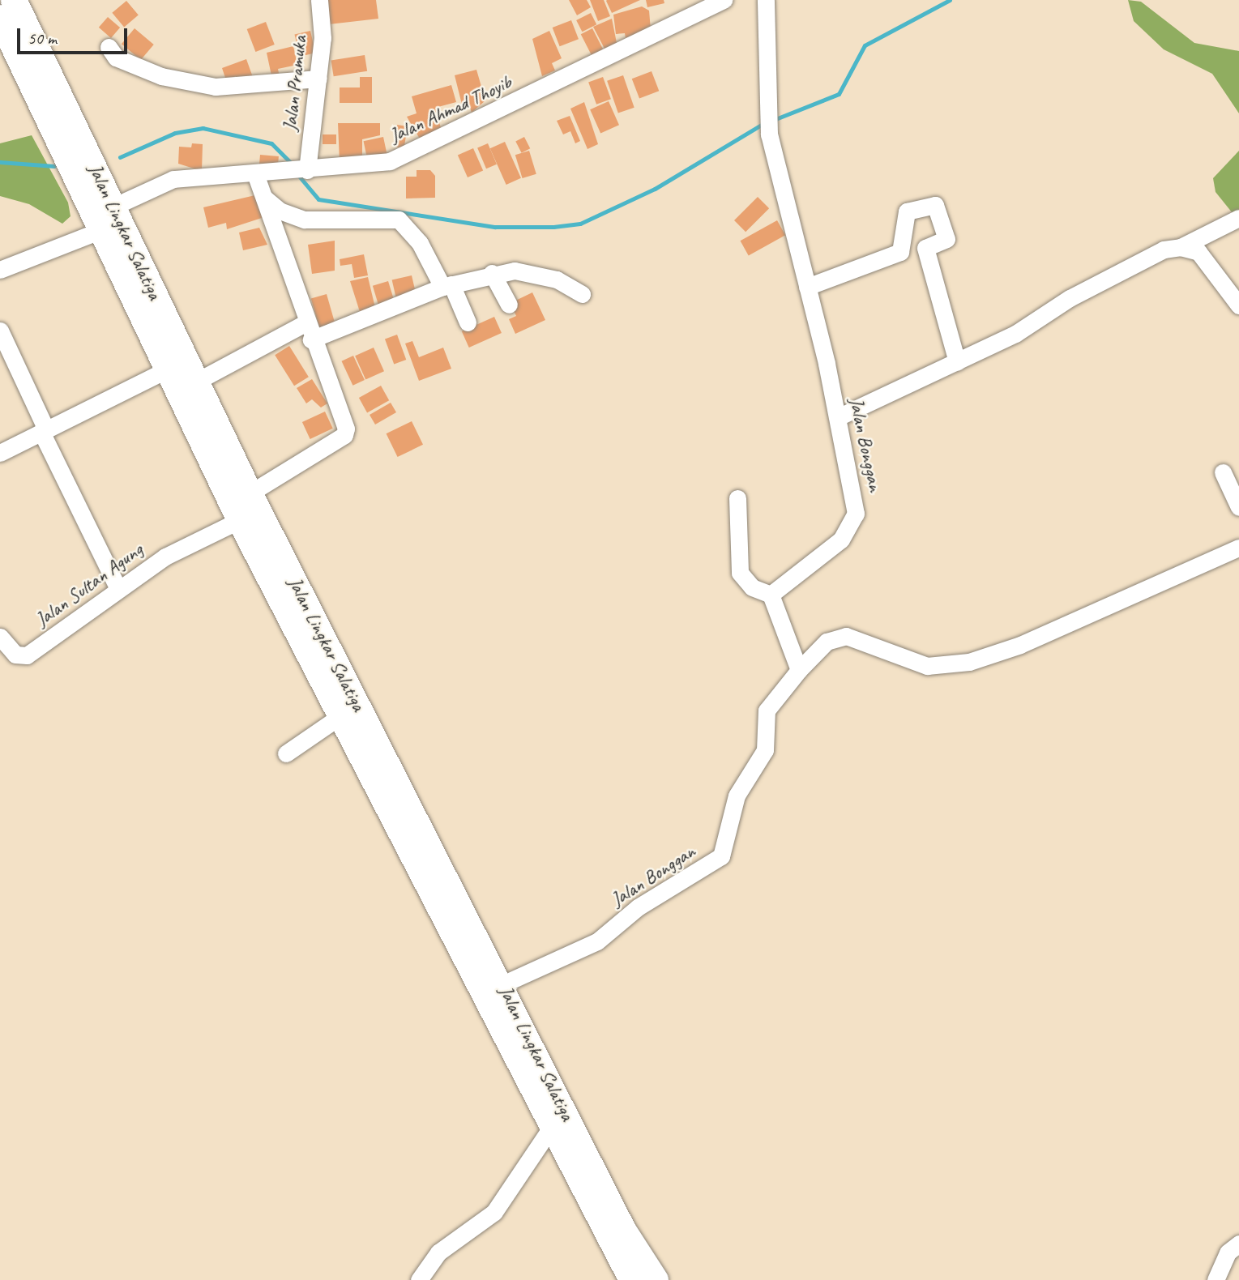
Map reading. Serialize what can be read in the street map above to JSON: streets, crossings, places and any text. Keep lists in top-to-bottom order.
{
  "streets": {
    "highway": ["Jalan Lingkar Salatiga"],
    "street": [
      "Jalan Pramuka",
      "Jalan Ahmad Thoyib",
      "Jalan Bonggan",
      "Jalan Sultan Agung"
    ]
  },
  "crossings": [
    ["Jalan Pramuka", "Jalan Ahmad Thoyib"],
    ["Jalan Ahmad Thoyib", "Jalan Lingkar Salatiga"],
    ["Jalan Lingkar Salatiga", "Jalan Bonggan"],
    ["Jalan Lingkar Salatiga", "Jalan Sultan Agung"]
  ],
  "scale_bar": "50 m"
}
